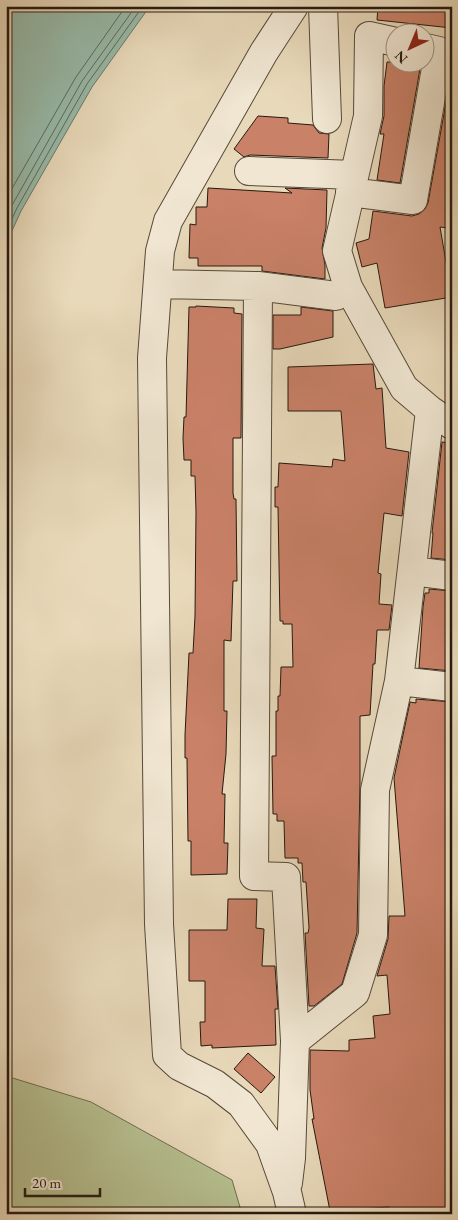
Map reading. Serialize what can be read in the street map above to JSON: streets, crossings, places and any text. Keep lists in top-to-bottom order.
{
  "scale_bar": "20 m",
  "north": "bottom left"
}
